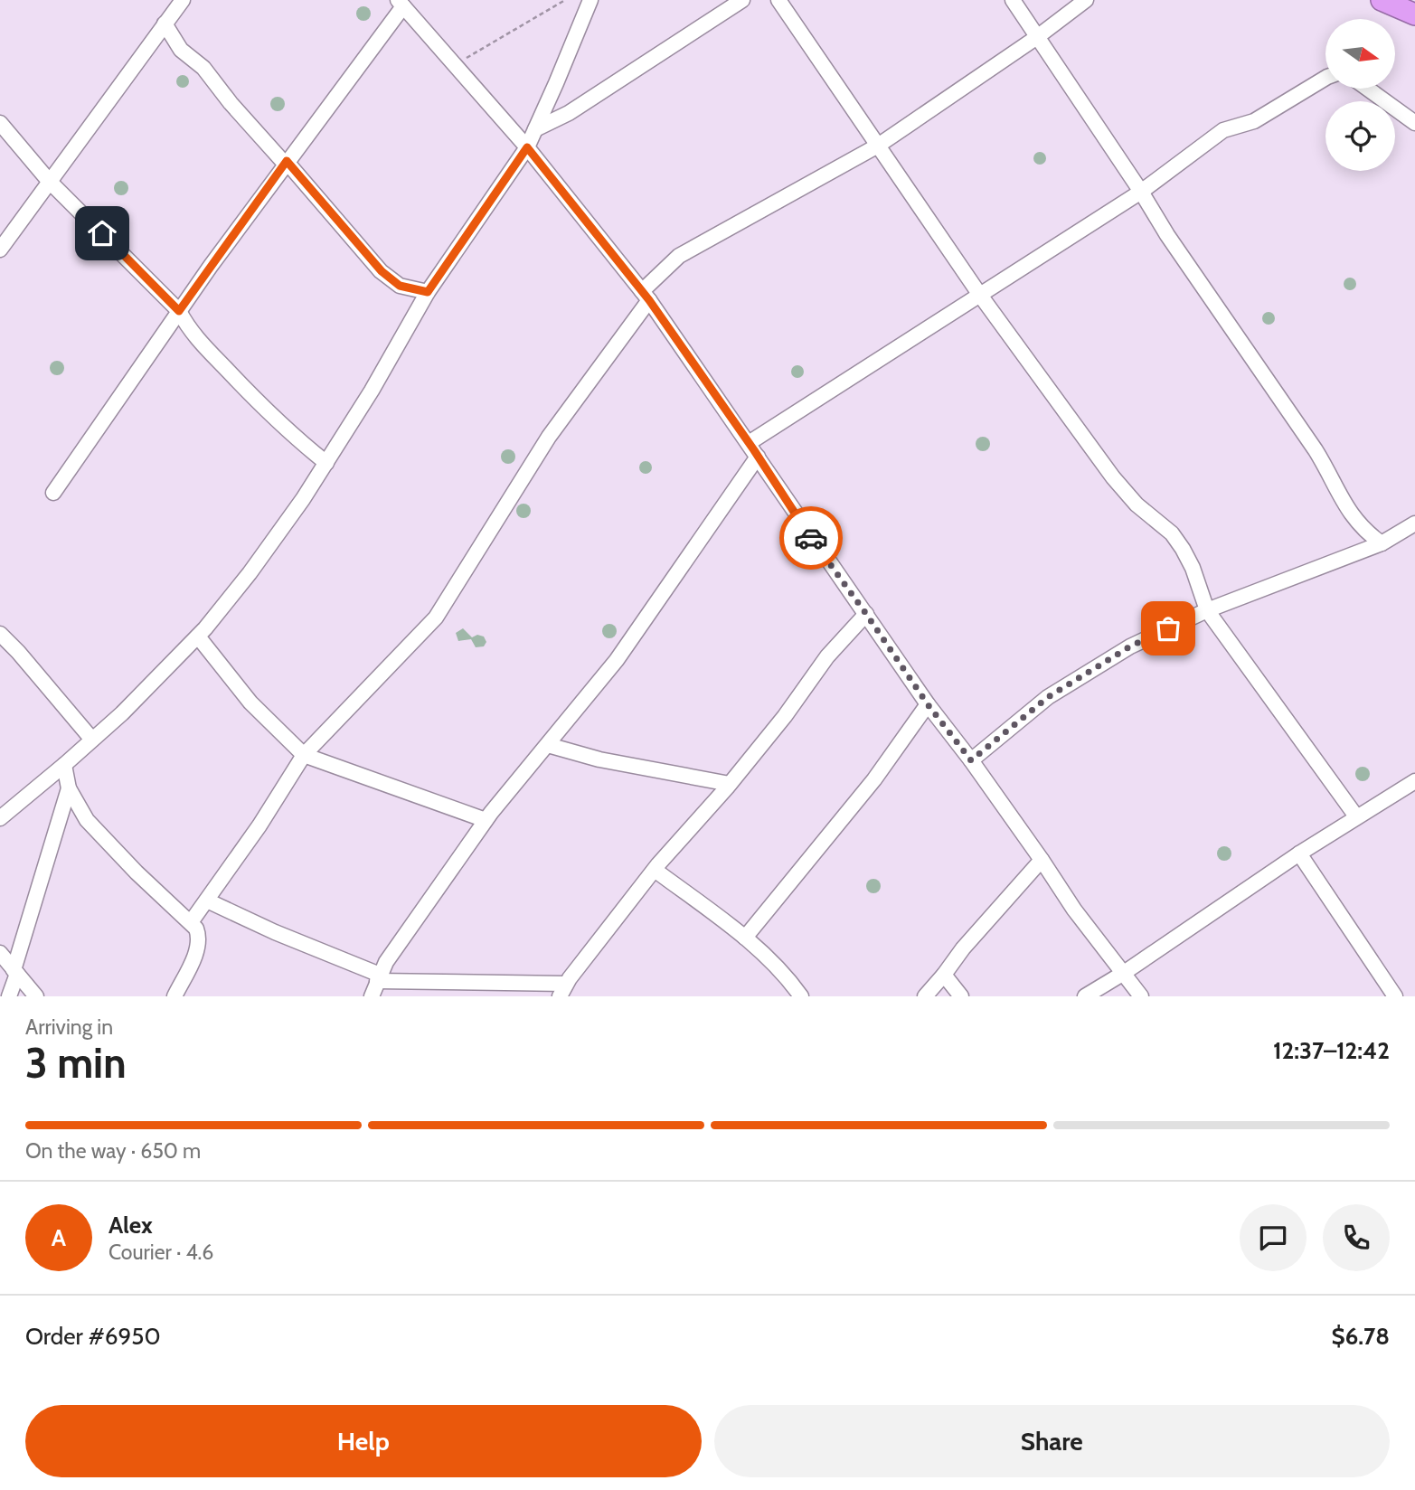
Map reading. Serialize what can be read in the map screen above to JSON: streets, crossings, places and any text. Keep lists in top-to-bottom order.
{
  "north": "right",
  "page": {
    "heading": ["3 min", "Arriving in", "12:37–12:42"],
    "panel": [
      "Alex",
      "Courier · 4.6",
      "Order #6950",
      "$6.78"
    ],
    "bar": "On the way · 650 m",
    "round": "A",
    "buttons": ["Help", "Share"]
  }
}
